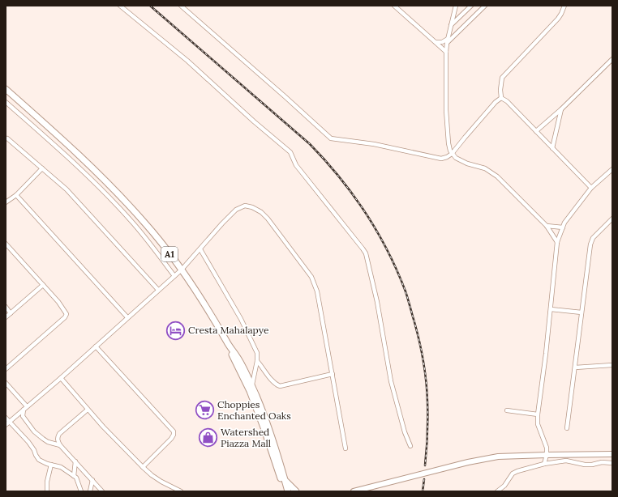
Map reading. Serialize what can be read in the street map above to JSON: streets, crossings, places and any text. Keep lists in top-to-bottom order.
{
  "streets": {
    "highway": ["A1"]
  },
  "places": {
    "hotel": ["Cresta Mahalapye"],
    "supermarket": ["Choppies Enchanted Oaks"],
    "shop": ["Watershed Piazza Mall"]
  }
}
